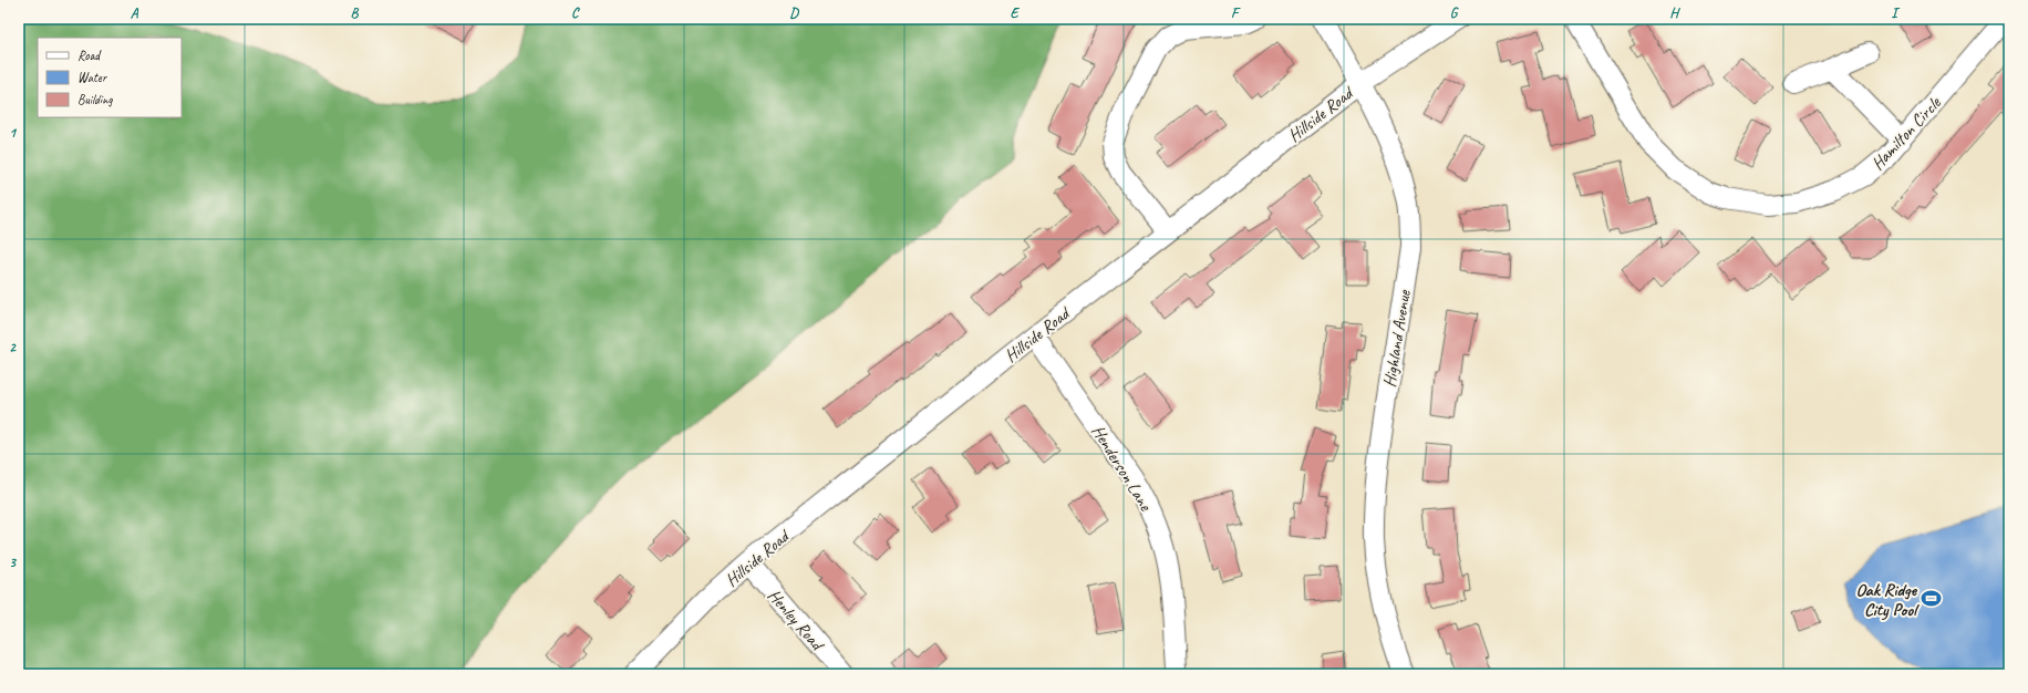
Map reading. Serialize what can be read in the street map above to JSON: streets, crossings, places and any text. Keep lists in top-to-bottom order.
{
  "streets": {
    "street": [
      "Hillside Road",
      "Hamilton Circle",
      "Highland Avenue",
      "Henderson Lane",
      "Henley Road"
    ]
  },
  "crossings": [
    ["Hillside Road", "Highland Avenue"],
    ["Hillside Road", "Henderson Lane"],
    ["Hillside Road", "Henley Road"]
  ],
  "places": {
    "sports": ["Oak Ridge City Pool"]
  },
  "legend": ["Road", "Water", "Building"],
  "grid": {
    "columns": [
      "A",
      "B",
      "C",
      "D",
      "E",
      "F",
      "G",
      "H",
      "I"
    ],
    "rows": ["1", "2", "3"]
  }
}
